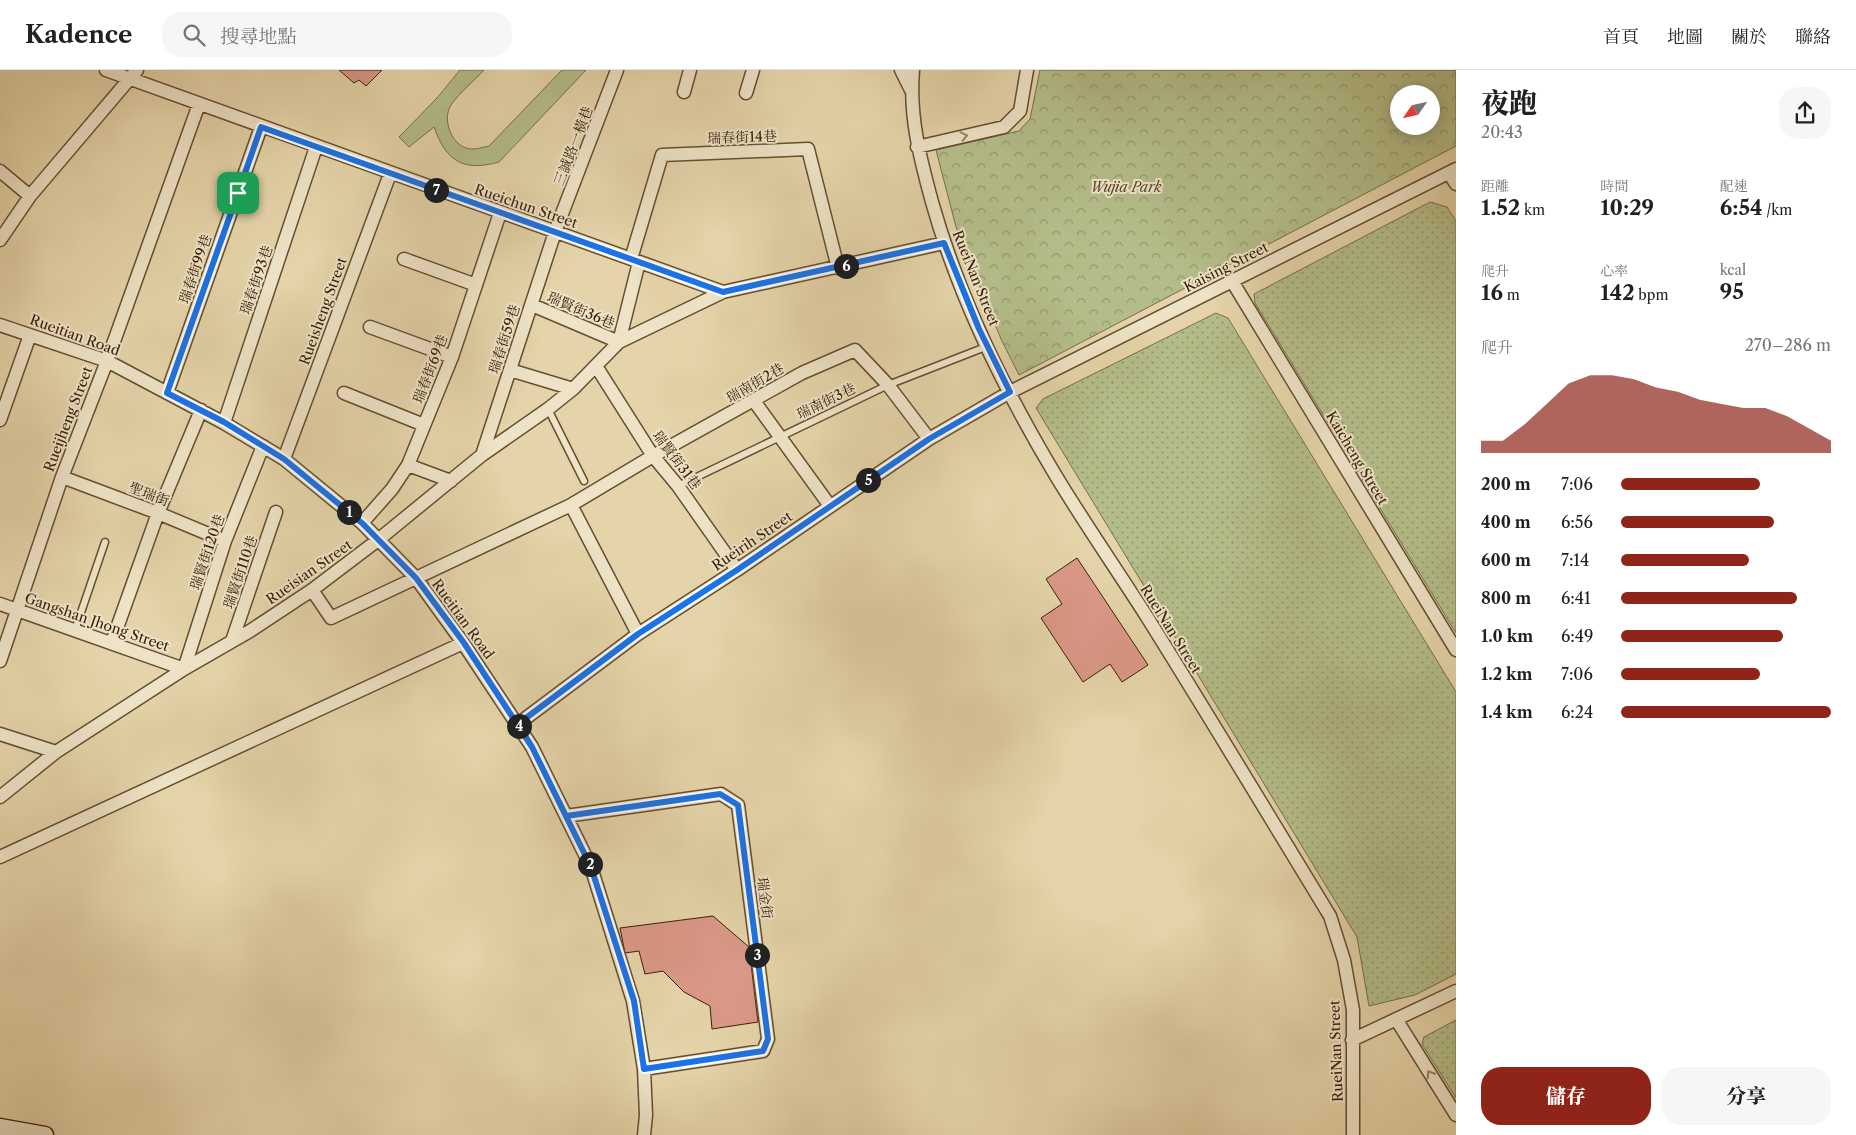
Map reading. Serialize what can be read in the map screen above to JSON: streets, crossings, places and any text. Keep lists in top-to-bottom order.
{
  "streets": {
    "street": [
      "瑞春街14巷",
      "三誠路一橫巷",
      "Rueichun Street",
      "Kaising Street",
      "瑞春街99巷",
      "RueiNan Street",
      "瑞春街93巷",
      "瑞賢街36巷",
      "Rueisheng Street",
      "Rueitian Road",
      "瑞春街59巷",
      "瑞春街69巷",
      "瑞南街2巷",
      "Rueijheng Street",
      "Kaicheng Street",
      "瑞賢街31巷",
      "聖瑞街",
      "Rueirih Street",
      "瑞賢街120巷",
      "瑞賢街110巷",
      "Rueisian Street",
      "Gangshan Jhong Street",
      "瑞金街"
    ],
    "lane": ["瑞南街3巷"]
  },
  "crossings": [
    ["瑞春街14巷", "Rueichun Street"],
    ["三誠路一橫巷", "Rueichun Street"],
    ["三誠路一橫巷", "瑞春街59巷"],
    ["Rueichun Street", "瑞春街99巷"],
    ["Rueichun Street", "瑞春街93巷"],
    ["Rueichun Street", "Rueisheng Street"],
    ["Rueichun Street", "瑞春街59巷"],
    ["Rueichun Street", "瑞春街69巷"],
    ["Rueichun Street", "Rueijheng Street"],
    ["Rueichun Street", "Rueisian Street"],
    ["Kaising Street", "RueiNan Street"],
    ["Kaising Street", "Kaicheng Street"],
    ["Kaising Street", "Rueirih Street"],
    ["瑞春街99巷", "Rueitian Road"],
    ["RueiNan Street", "瑞南街3巷"],
    ["RueiNan Street", "Rueirih Street"],
    ["瑞春街93巷", "Rueitian Road"],
    ["瑞賢街36巷", "瑞春街59巷"],
    ["瑞賢街36巷", "Rueisian Street"],
    ["Rueisheng Street", "Rueitian Road"],
    ["Rueitian Road", "瑞春街69巷"],
    ["Rueitian Road", "瑞南街2巷"],
    ["Rueitian Road", "Rueijheng Street"],
    ["Rueitian Road", "Rueirih Street"],
    ["Rueitian Road", "瑞賢街120巷"],
    ["Rueitian Road", "Rueisian Street"],
    ["Rueitian Road", "瑞金街"],
    ["瑞春街59巷", "Rueisian Street"],
    ["瑞南街2巷", "瑞南街3巷"],
    ["瑞南街2巷", "瑞賢街31巷"],
    ["瑞南街2巷", "Rueirih Street"],
    ["瑞南街2巷", "Rueisian Street"],
    ["瑞南街3巷", "瑞賢街31巷"],
    ["Rueijheng Street", "聖瑞街"],
    ["Rueijheng Street", "Gangshan Jhong Street"],
    ["瑞賢街31巷", "Rueirih Street"],
    ["瑞賢街31巷", "Rueisian Street"],
    ["聖瑞街", "瑞賢街120巷"],
    ["瑞賢街120巷", "Rueisian Street"],
    ["瑞賢街120巷", "Gangshan Jhong Street"],
    ["瑞賢街110巷", "Rueisian Street"],
    ["Rueisian Street", "Gangshan Jhong Street"]
  ],
  "parks": ["Wujia Park"],
  "north": "bottom left",
  "page": {
    "header": "Kadence",
    "search": "搜尋地點",
    "nav": [
      "首頁",
      "地圖",
      "關於",
      "聯絡"
    ],
    "heading": ["夜跑", "20:43"],
    "stats": [
      ["距離", "1.52 km"],
      ["時間", "10:29"],
      ["配速", "6:54 /km"],
      ["爬升", "16 m"],
      ["心率", "142 bpm"],
      ["kcal", "95"]
    ],
    "pins": [
      "7",
      "6",
      "5",
      "1",
      "4",
      "2",
      "3"
    ],
    "chart": ["爬升", "270–286 m"],
    "list": [
      {
        "name": "200 m",
        "note": "7:06"
      },
      {
        "name": "400 m",
        "note": "6:56"
      },
      {
        "name": "600 m",
        "note": "7:14"
      },
      {
        "name": "800 m",
        "note": "6:41"
      },
      {
        "name": "1.0 km",
        "note": "6:49"
      },
      {
        "name": "1.2 km",
        "note": "7:06"
      },
      {
        "name": "1.4 km",
        "note": "6:24"
      }
    ],
    "buttons": ["儲存", "分享"]
  }
}
